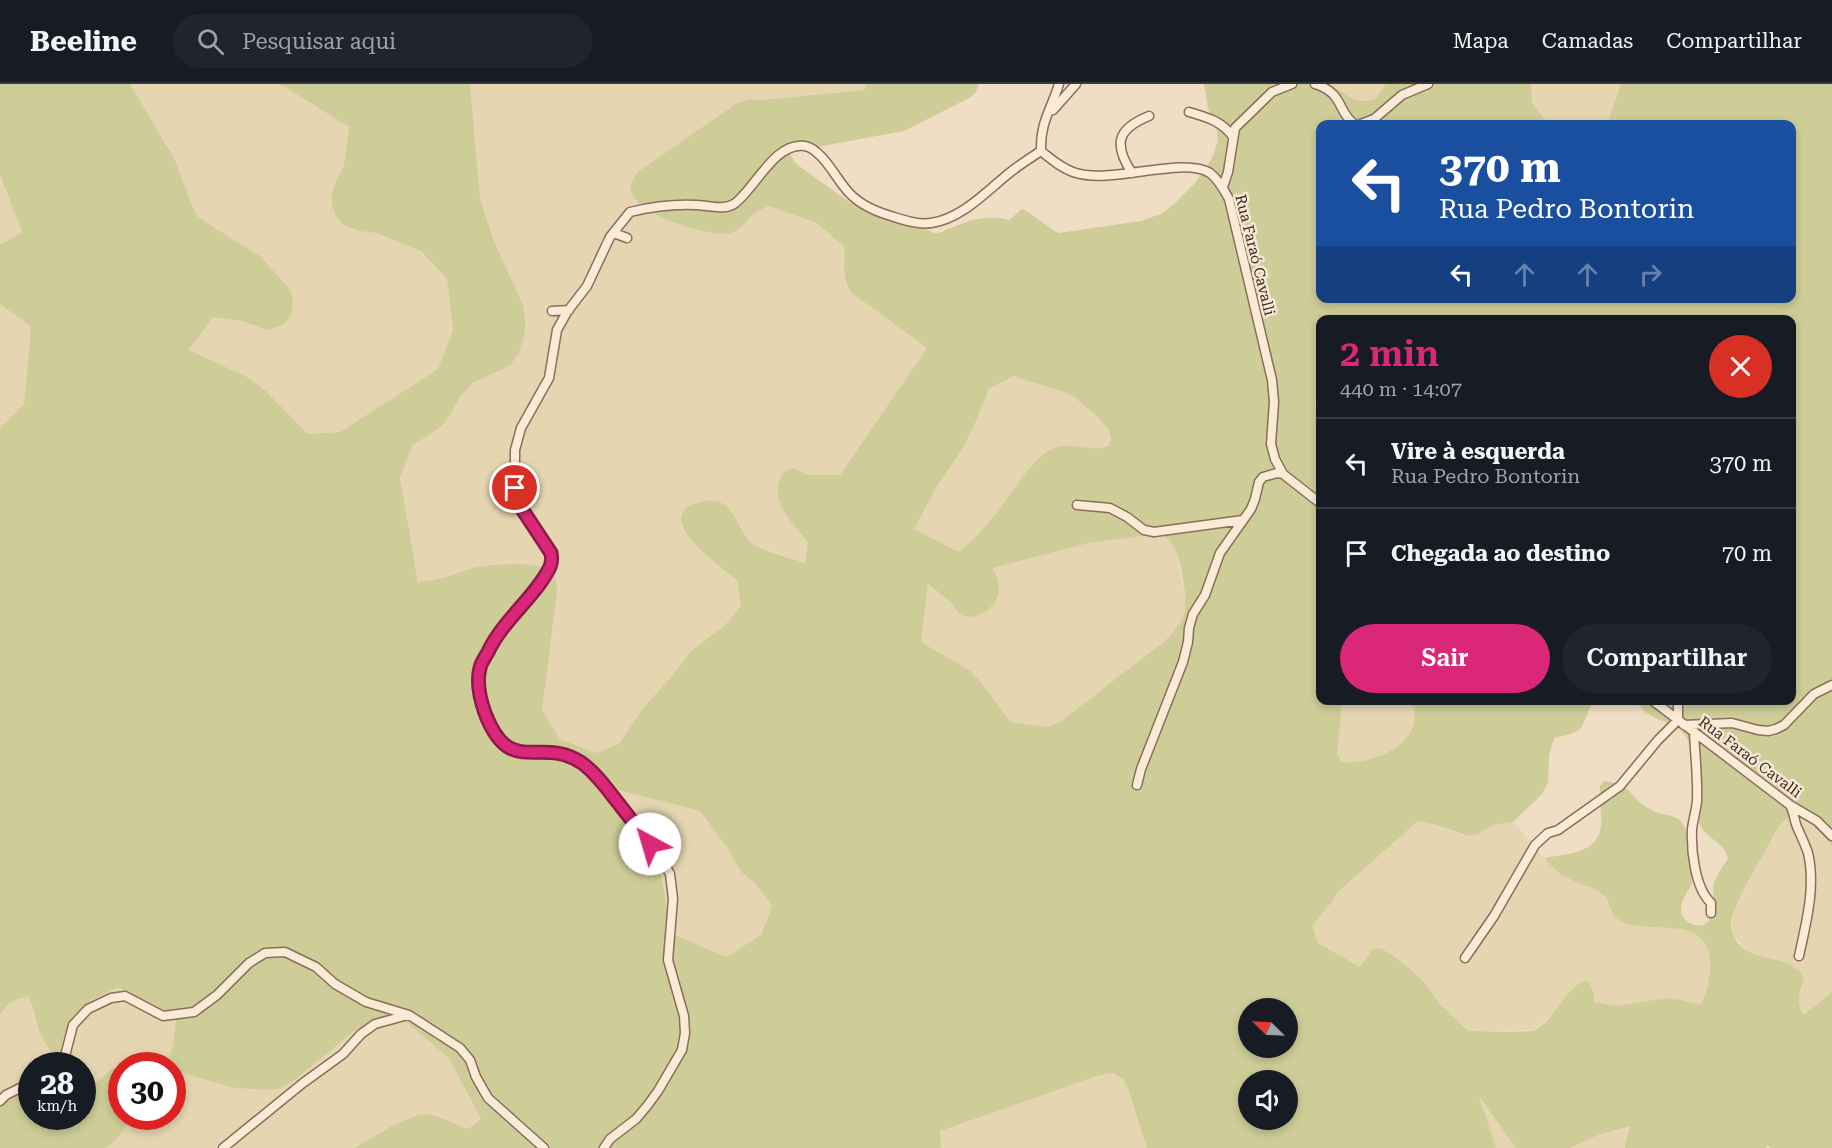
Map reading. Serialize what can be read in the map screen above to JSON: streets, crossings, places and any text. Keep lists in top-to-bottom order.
{
  "streets": {
    "street": ["Rua Faraó Cavalli"]
  },
  "north": "top left",
  "page": {
    "header": "Beeline",
    "search": "Pesquisar aqui",
    "nav": ["Mapa", "Camadas", "Compartilhar"],
    "turn": ["370 m", "Rua Pedro Bontorin"],
    "heading": ["2 min", "440 m · 14:07"],
    "list": [
      {
        "name": "Vire à esquerda",
        "note": "Rua Pedro Bontorin",
        "value": "370 m"
      },
      {
        "name": "Chegada ao destino",
        "value": "70 m"
      }
    ],
    "buttons": ["Sair", "Compartilhar"],
    "speed": "28 km/h",
    "limit": "30"
  }
}
